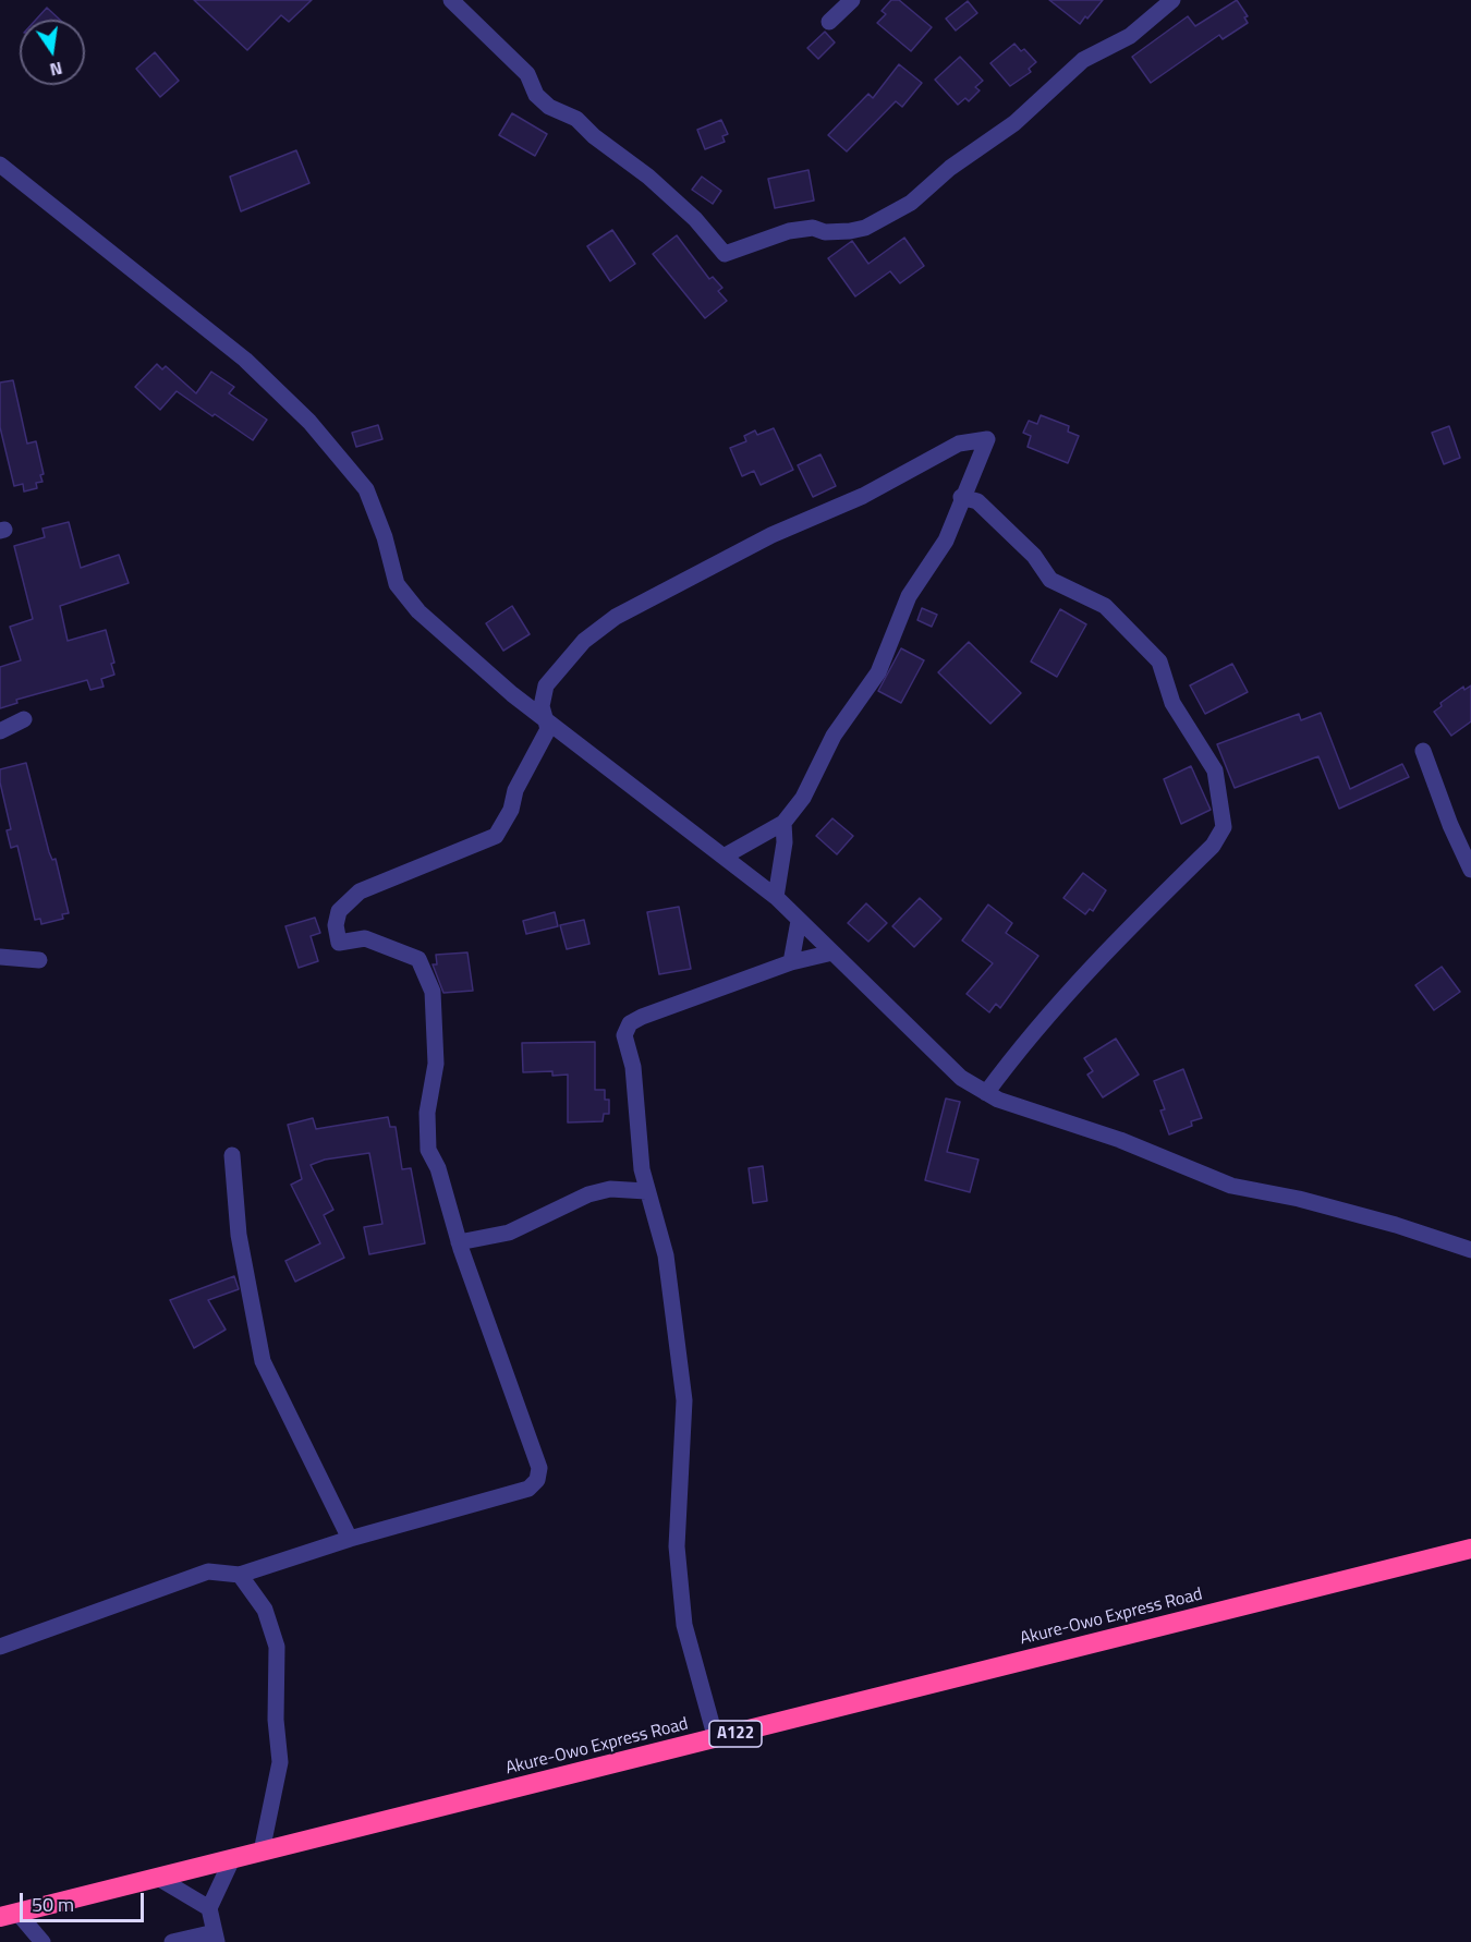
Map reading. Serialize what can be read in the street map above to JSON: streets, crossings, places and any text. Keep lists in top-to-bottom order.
{
  "streets": {
    "highway": ["Akure-Owo Express Road", "A122"]
  },
  "scale_bar": "50 m",
  "north": "bottom"
}
